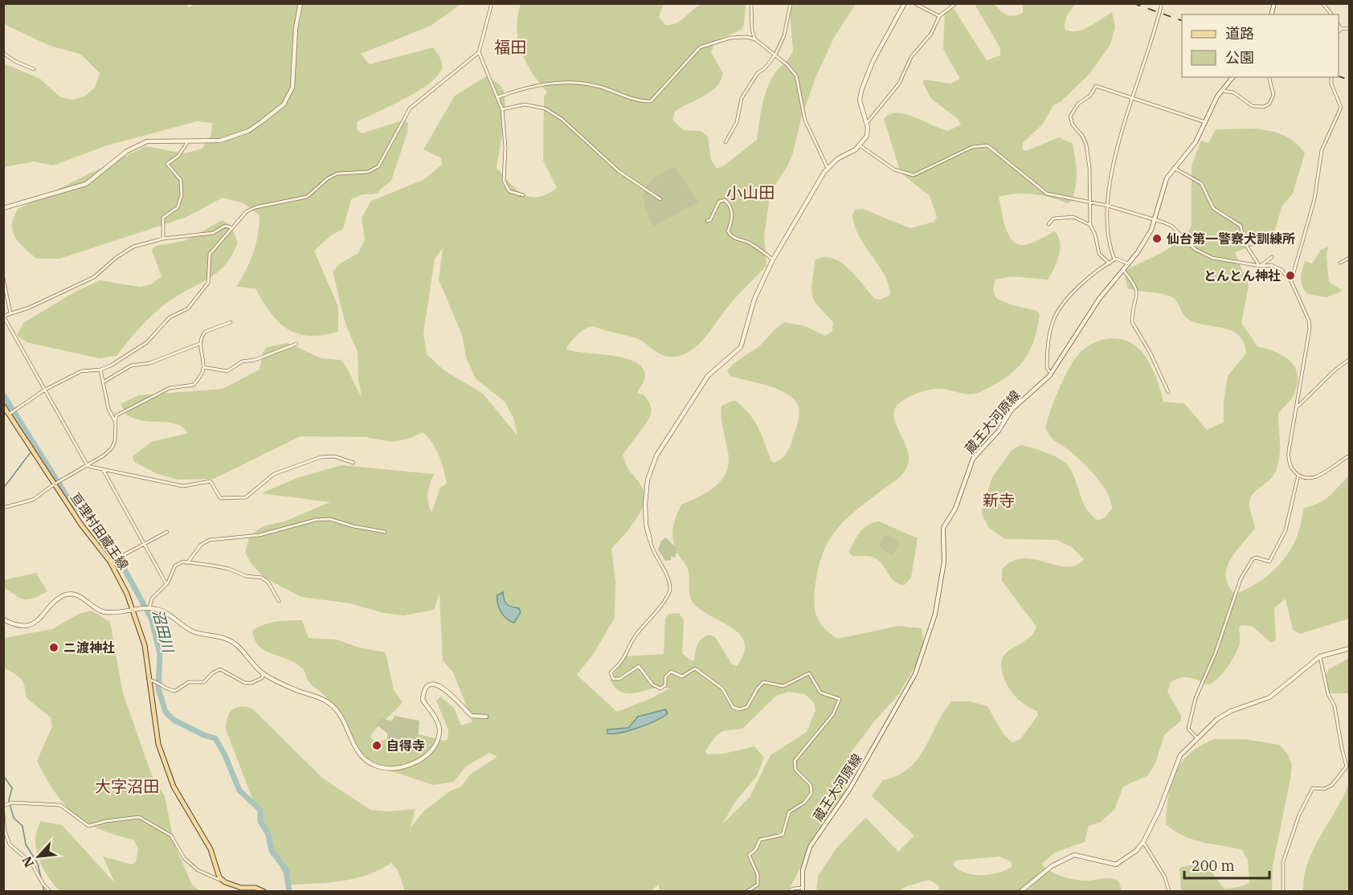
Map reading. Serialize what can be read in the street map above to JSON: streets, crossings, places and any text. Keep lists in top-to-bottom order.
{
  "streets": {
    "main road": ["亘理村田蔵王線"],
    "street": ["蔵王大河原線"]
  },
  "districts": [
    "福田",
    "小山田",
    "新寺",
    "大字沼田"
  ],
  "water": ["沼田川"],
  "places": [
    "仙台第一警察犬訓練所",
    "とんとん神社",
    "ニ渡神社",
    "自得寺"
  ],
  "legend": ["道路", "公園"],
  "scale_bar": "200 m",
  "north": "bottom left"
}
